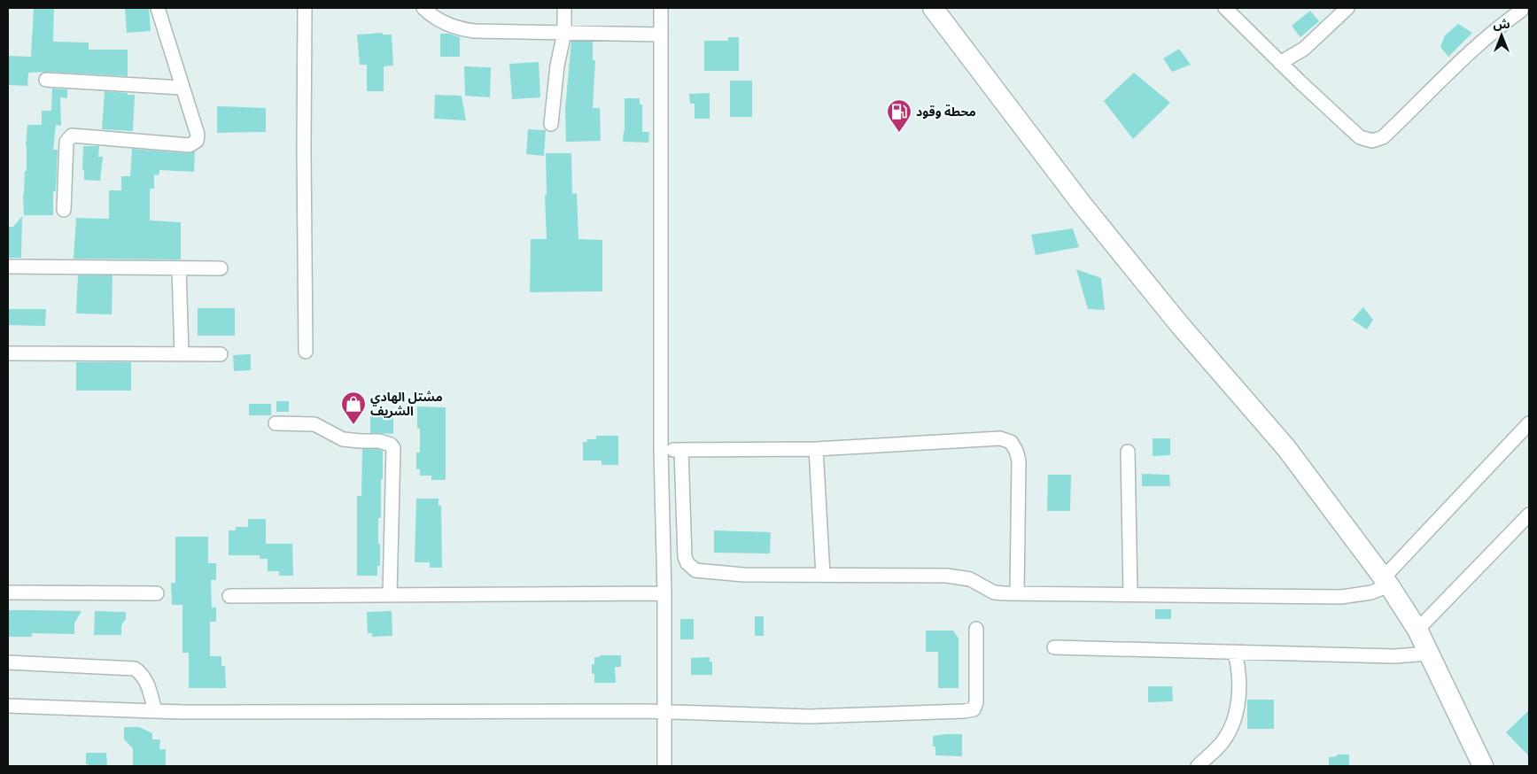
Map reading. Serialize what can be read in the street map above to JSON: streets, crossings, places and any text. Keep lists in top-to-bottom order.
{
  "places": {
    "fuel station": ["محطة وقود"],
    "shop": ["مشتل الهادي الشريف"]
  },
  "north": "top"
}
